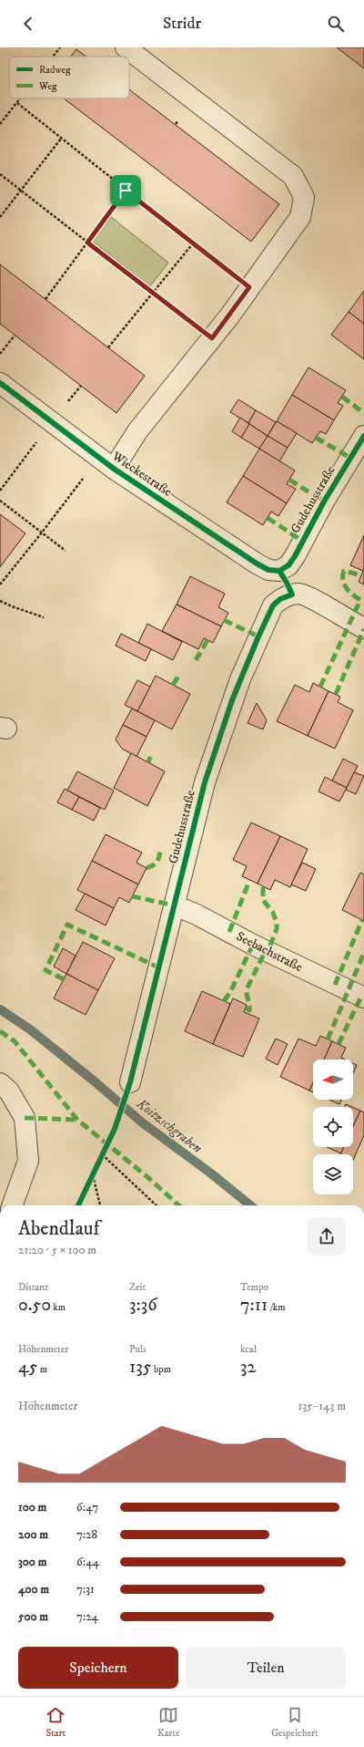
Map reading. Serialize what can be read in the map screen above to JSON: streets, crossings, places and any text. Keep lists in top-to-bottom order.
{
  "streets": {
    "street": ["Wieckestraße", "Gudehusstraße", "Seebachstraße"]
  },
  "crossings": [
    ["Wieckestraße", "Gudehusstraße"],
    ["Gudehusstraße", "Seebachstraße"]
  ],
  "water": ["Koitzschgraben"],
  "legend": ["Radweg", "Weg"],
  "north": "left",
  "page": {
    "header": "Stridr",
    "heading": ["Abendlauf", "21:20 · 5 × 100 m"],
    "stats": [
      ["Distanz", "0.50 km"],
      ["Zeit", "3:36"],
      ["Tempo", "7:11 /km"],
      ["Höhenmeter", "45 m"],
      ["Puls", "135 bpm"],
      ["kcal", "32"]
    ],
    "chart": ["Höhenmeter", "135–143 m"],
    "list": [
      {
        "name": "100 m",
        "note": "6:47"
      },
      {
        "name": "200 m",
        "note": "7:28"
      },
      {
        "name": "300 m",
        "note": "6:44"
      },
      {
        "name": "400 m",
        "note": "7:31"
      },
      {
        "name": "500 m",
        "note": "7:24"
      }
    ],
    "buttons": ["Speichern", "Teilen"],
    "tabs": ["Start", "Karte", "Gespeichert"]
  }
}
